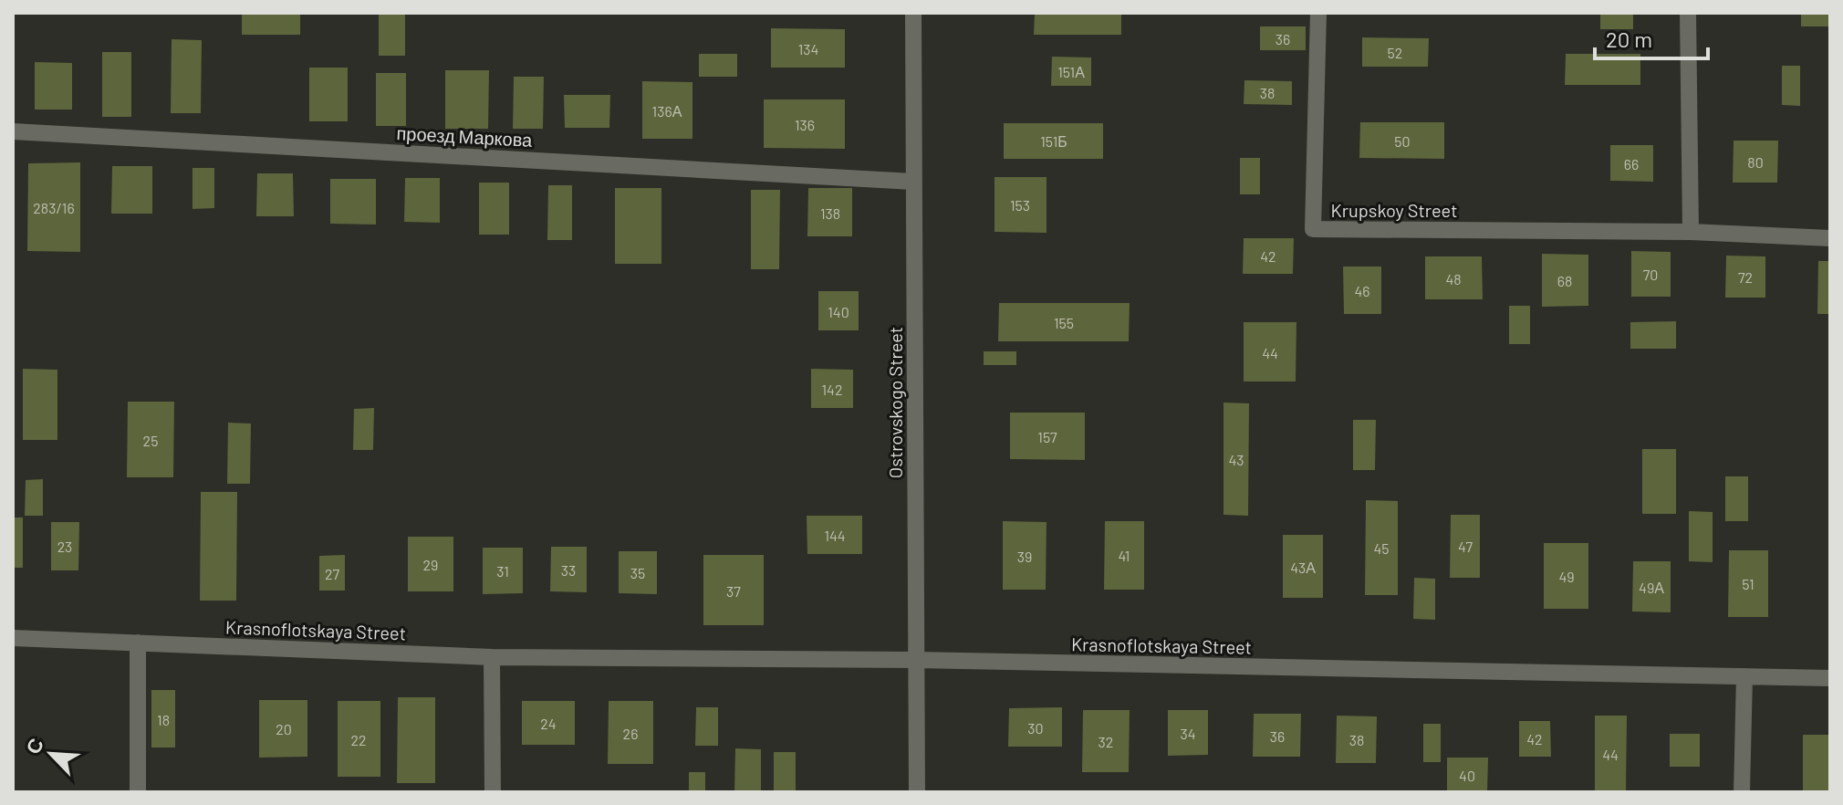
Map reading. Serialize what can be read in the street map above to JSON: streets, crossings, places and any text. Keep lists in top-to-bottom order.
{
  "streets": {
    "lane": [
      "проезд Маркова",
      "Krupskoy Street",
      "Ostrovskogo Street",
      "Krasnoflotskaya Street"
    ]
  },
  "crossings": [
    ["проезд Маркова", "Ostrovskogo Street"],
    ["Ostrovskogo Street", "Krasnoflotskaya Street"]
  ],
  "house_numbers": [
    "36",
    "134",
    "52",
    "151А",
    "38",
    "136А",
    "136",
    "151Б",
    "50",
    "80",
    "66",
    "153",
    "283/16",
    "138",
    "42",
    "70",
    "72",
    "48",
    "68",
    "46",
    "140",
    "155",
    "44",
    "142",
    "157",
    "25",
    "43",
    "144",
    "23",
    "47",
    "45",
    "41",
    "39",
    "29",
    "43А",
    "33",
    "31",
    "35",
    "27",
    "49",
    "51",
    "49А",
    "37",
    "18",
    "24",
    "30",
    "20",
    "26",
    "34",
    "36",
    "42",
    "22",
    "38",
    "32",
    "44",
    "40"
  ],
  "scale_bar": "20 m",
  "north": "top left"
}
